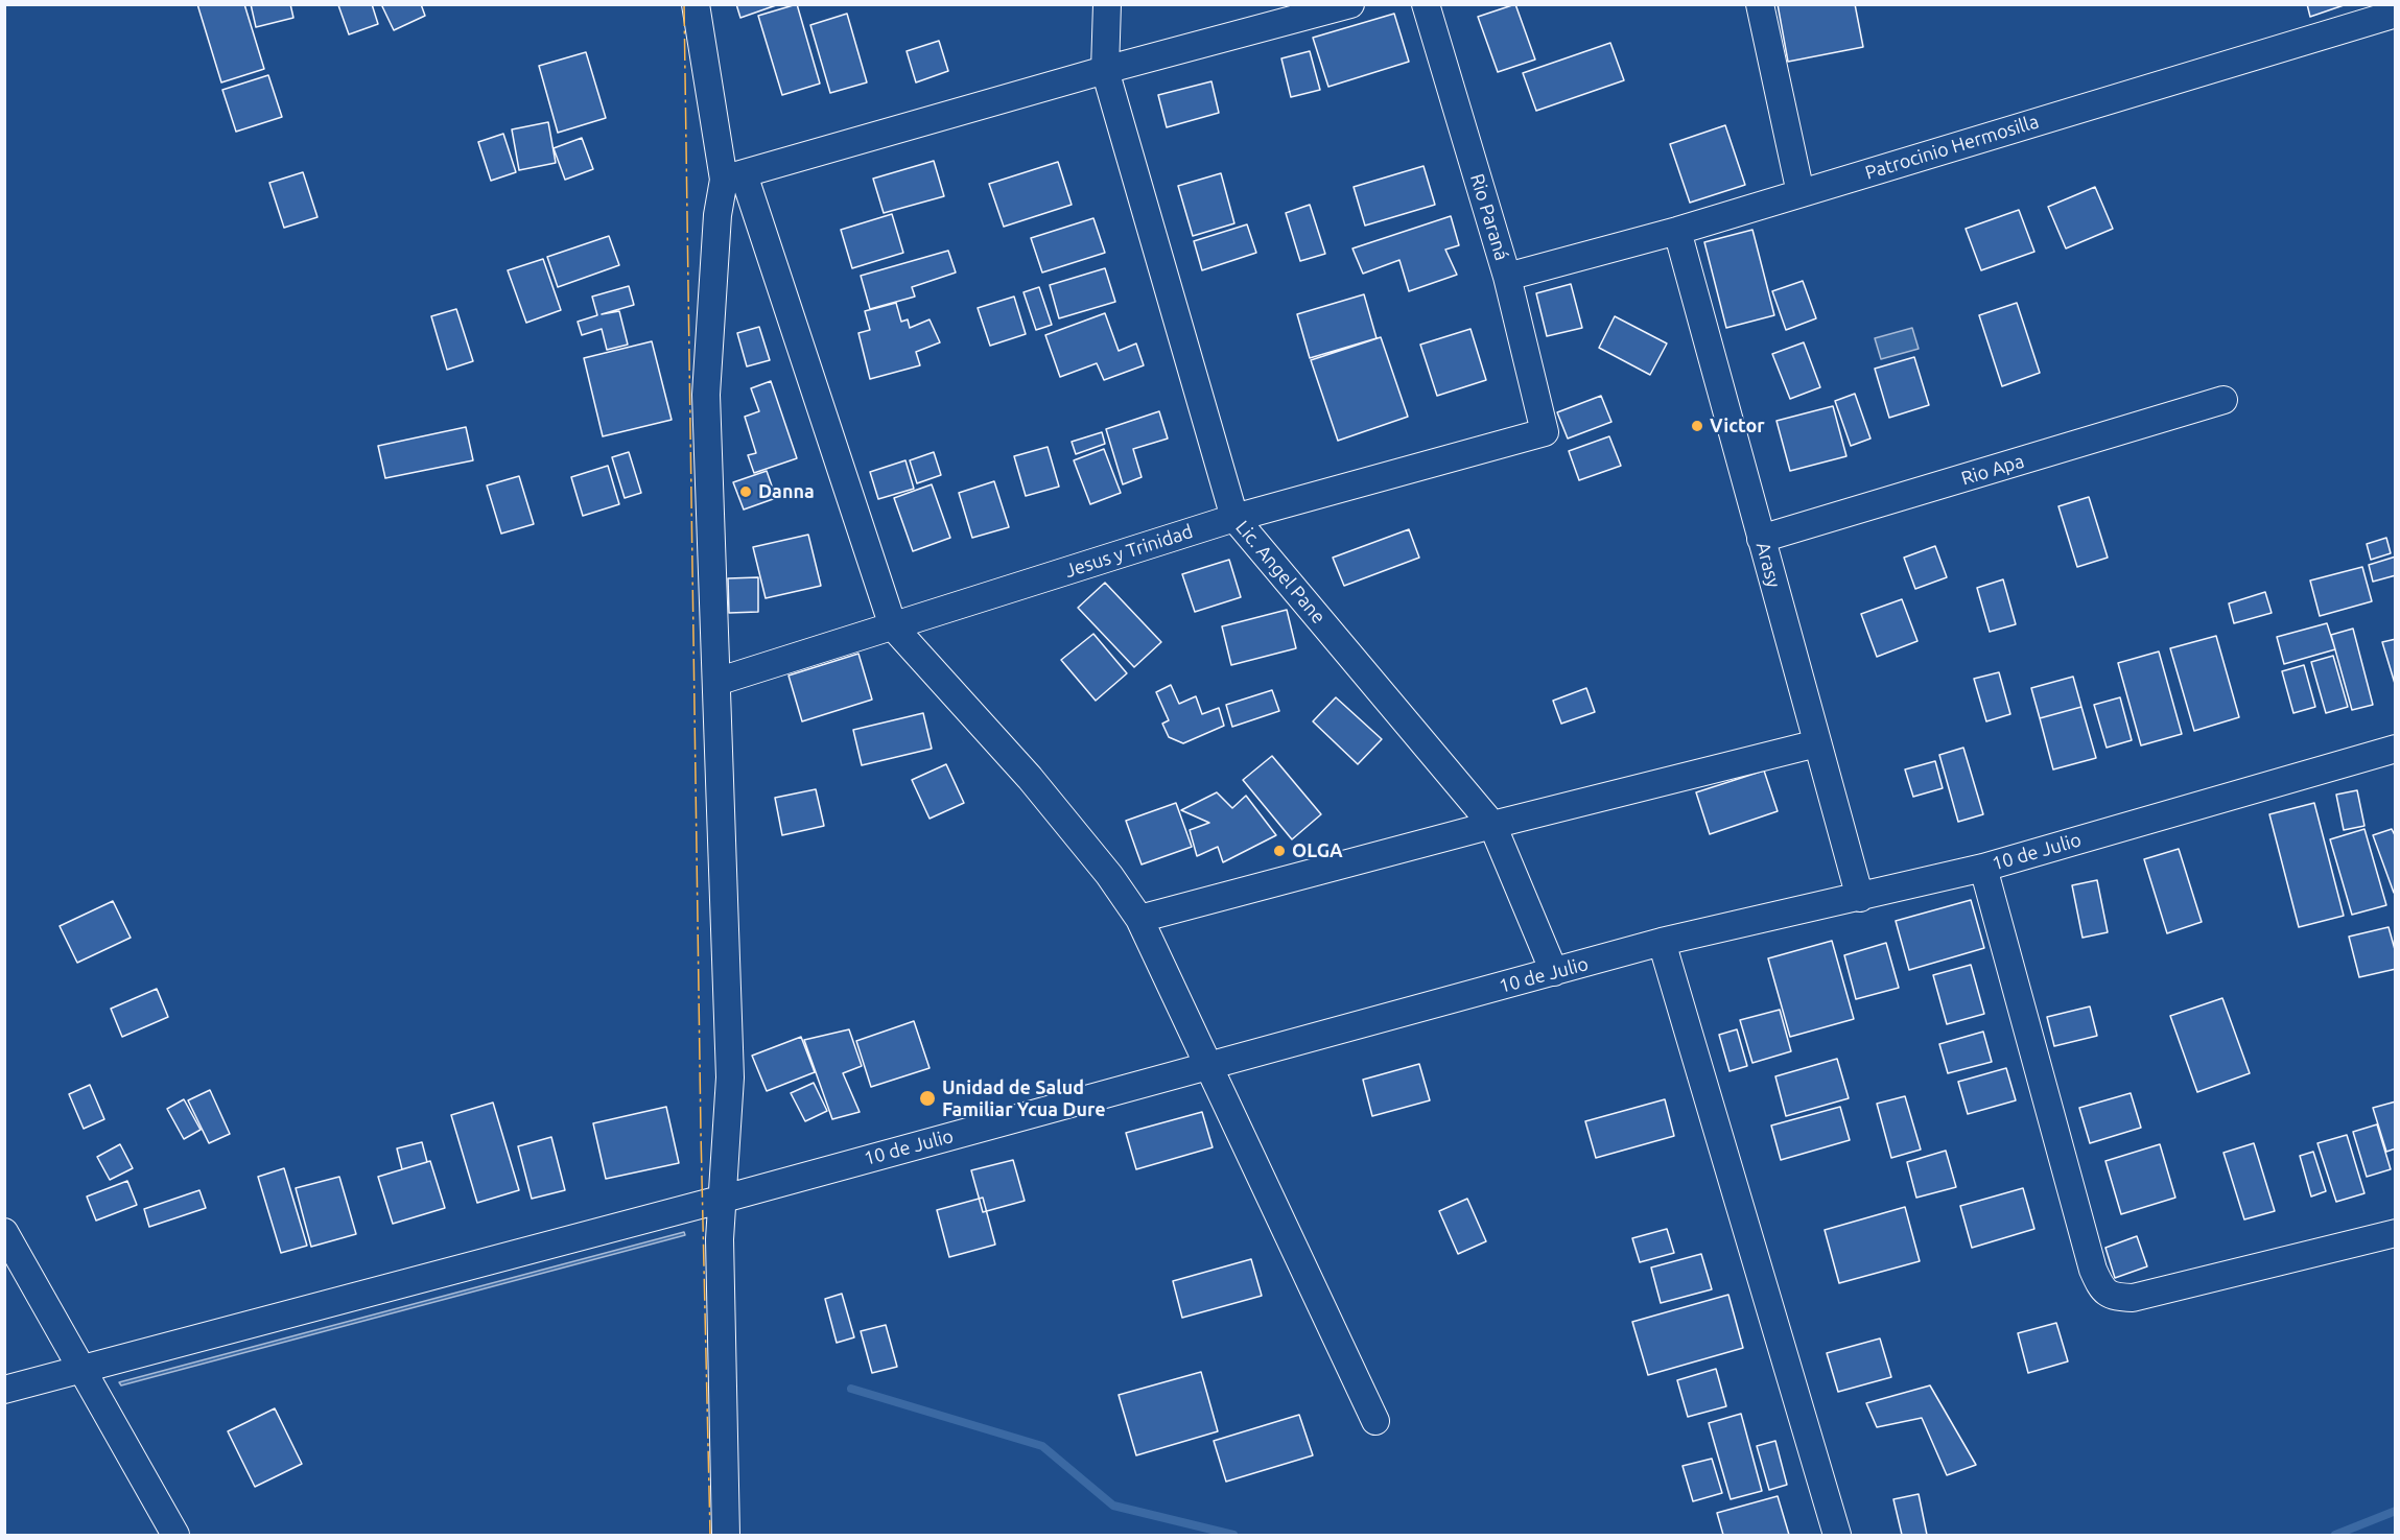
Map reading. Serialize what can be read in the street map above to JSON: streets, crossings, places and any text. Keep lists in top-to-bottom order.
{
  "streets": {
    "street": [
      "Patrocinio Hermosilla",
      "Rio Paraná",
      "Rio Apa",
      "Jesus y Trinidad",
      "Arasy",
      "Lic. Angel Pane",
      "10 de Julio"
    ]
  },
  "crossings": [
    ["Patrocinio Hermosilla", "Rio Paraná"],
    ["Patrocinio Hermosilla", "Arasy"],
    ["Rio Paraná", "Jesus y Trinidad"],
    ["Rio Apa", "Arasy"],
    ["Jesus y Trinidad", "Lic. Angel Pane"],
    ["Arasy", "10 de Julio"],
    ["Lic. Angel Pane", "10 de Julio"]
  ],
  "places": [
    "Victor",
    "Danna",
    "OLGA",
    "Unidad de Salud Familiar Ycua Dure"
  ]
}
